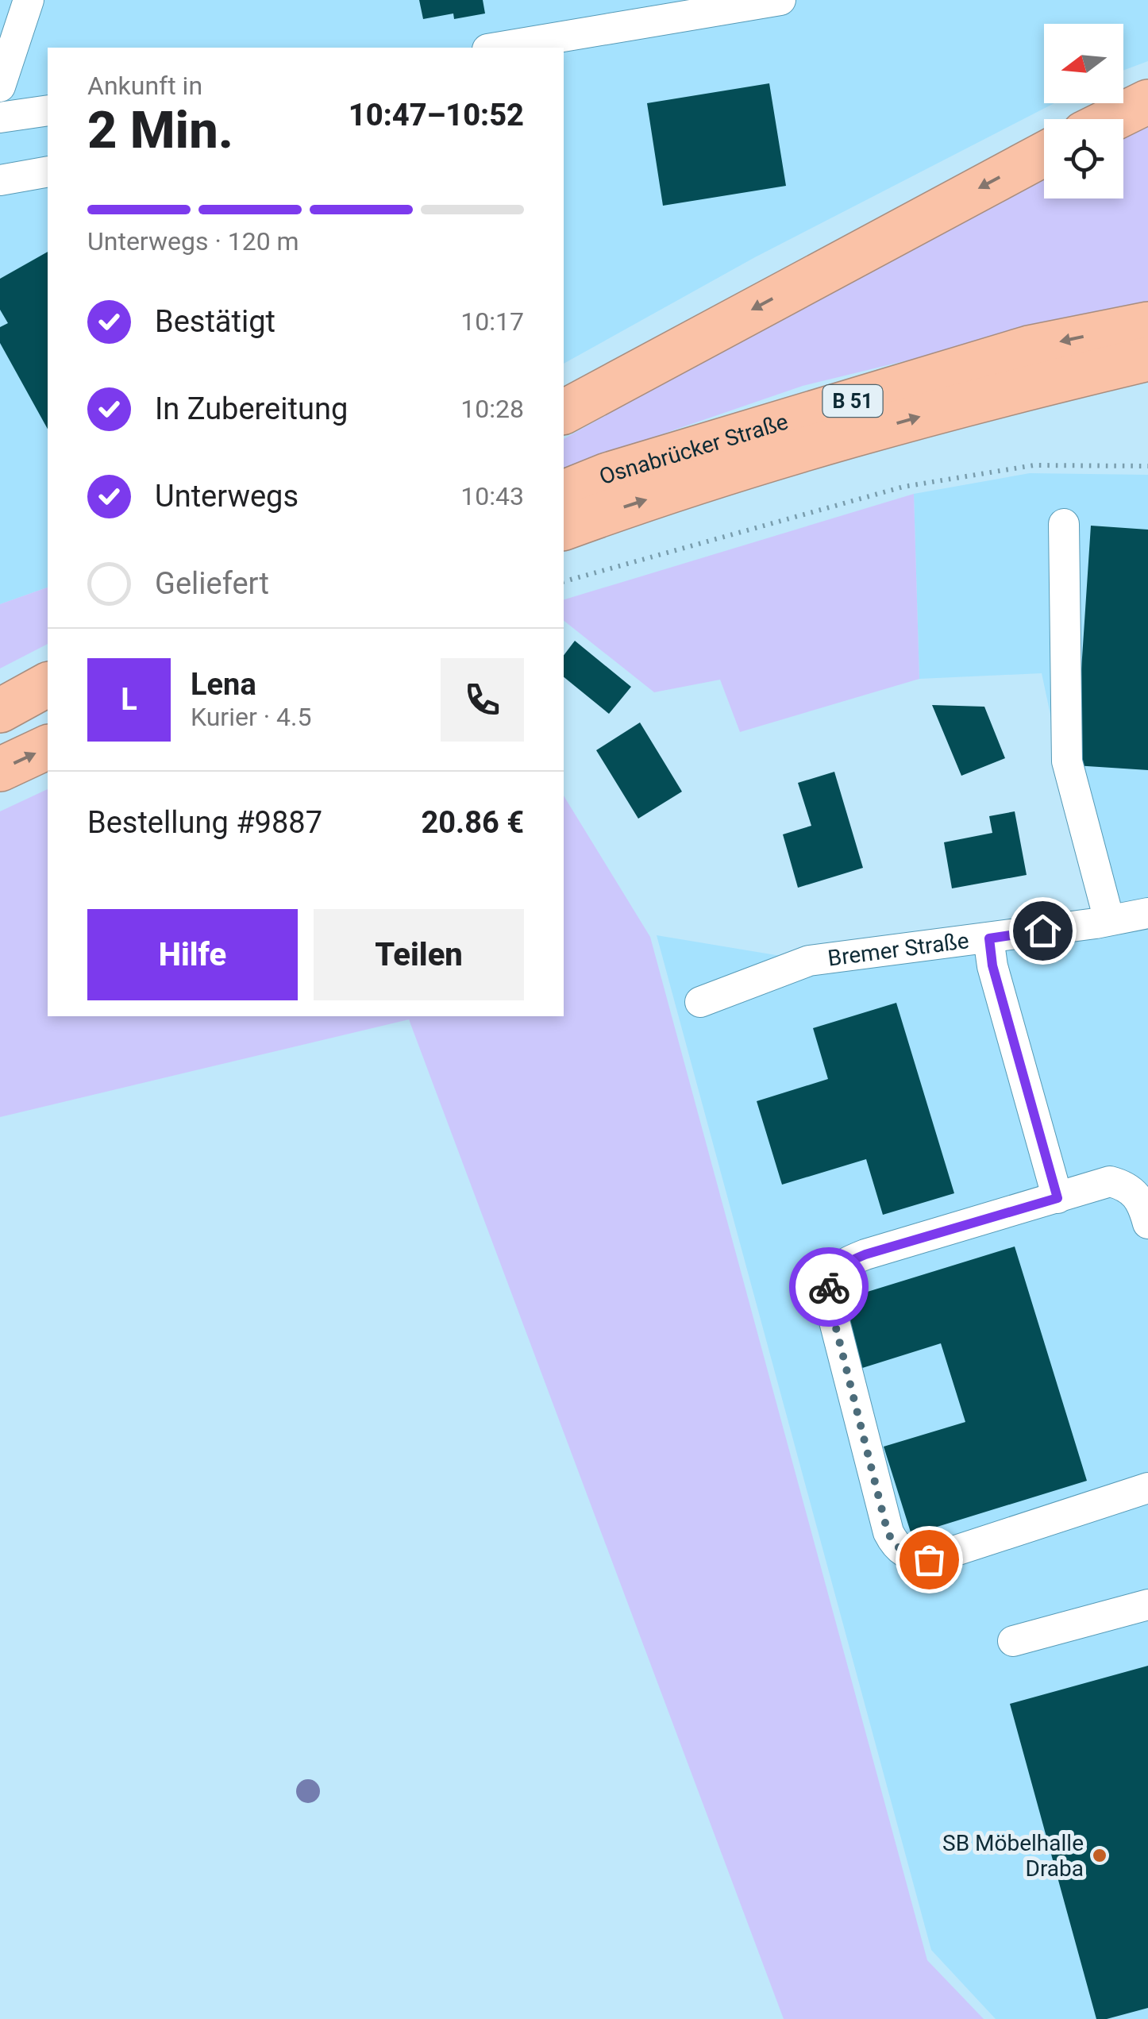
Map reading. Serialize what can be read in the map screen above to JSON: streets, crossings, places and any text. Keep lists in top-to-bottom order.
{
  "streets": {
    "highway": ["B 51", "Osnabrücker Straße"],
    "street": ["Bremer Straße"]
  },
  "places": ["SB Möbelhalle Draba"],
  "north": "left",
  "page": {
    "heading": ["2 Min.", "Ankunft in", "10:47–10:52"],
    "panel": [
      "Lena",
      "Kurier · 4.5",
      "Bestellung #9887",
      "20.86 €"
    ],
    "bar": "Unterwegs · 120 m",
    "list": [
      ["Bestätigt", "10:17"],
      ["In Zubereitung", "10:28"],
      ["Unterwegs", "10:43"],
      "Geliefert"
    ],
    "round": "L",
    "buttons": ["Hilfe", "Teilen"]
  }
}
